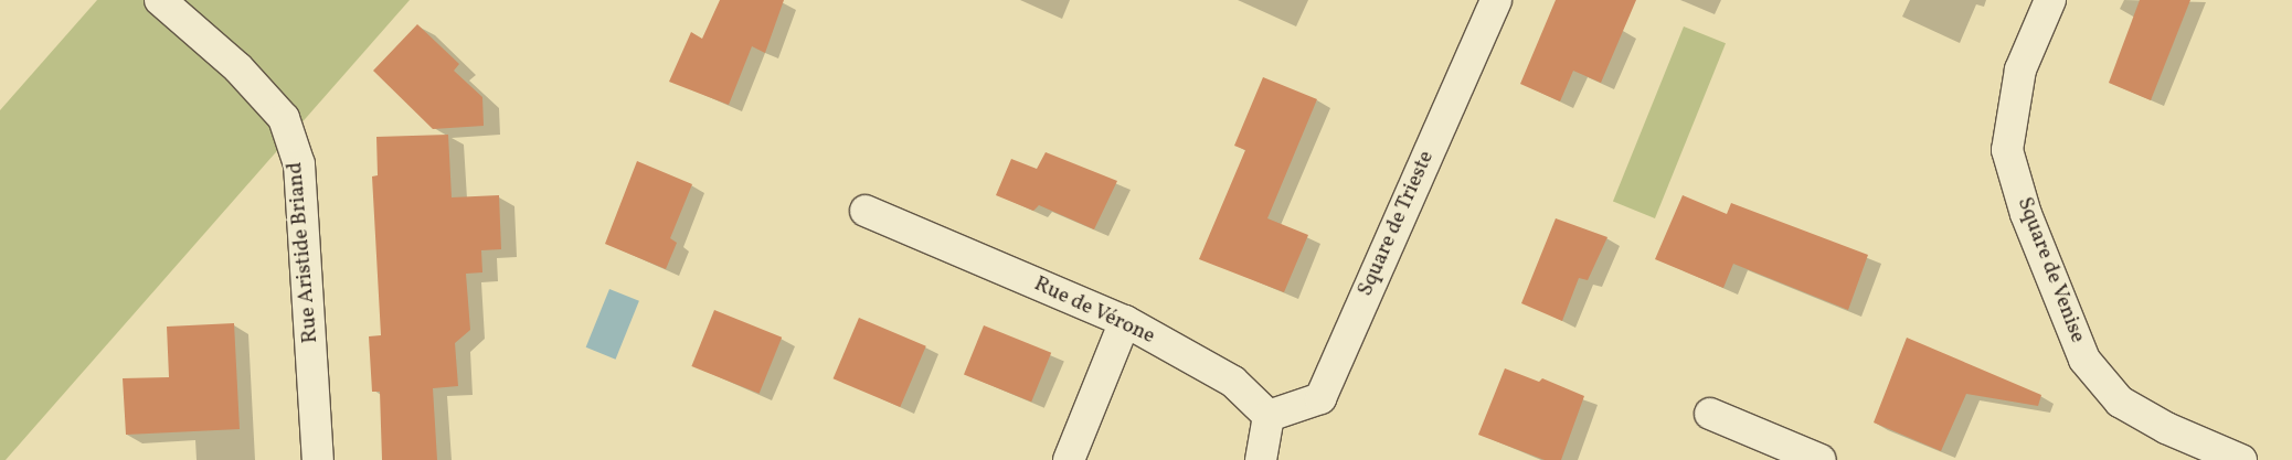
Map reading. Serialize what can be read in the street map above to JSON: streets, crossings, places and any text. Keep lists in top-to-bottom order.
{
  "streets": {
    "street": [
      "Square de Trieste",
      "Rue Aristide Briand",
      "Square de Venise",
      "Rue de Vérone"
    ]
  },
  "crossings": [
    ["Square de Trieste", "Rue de Vérone"]
  ]
}
